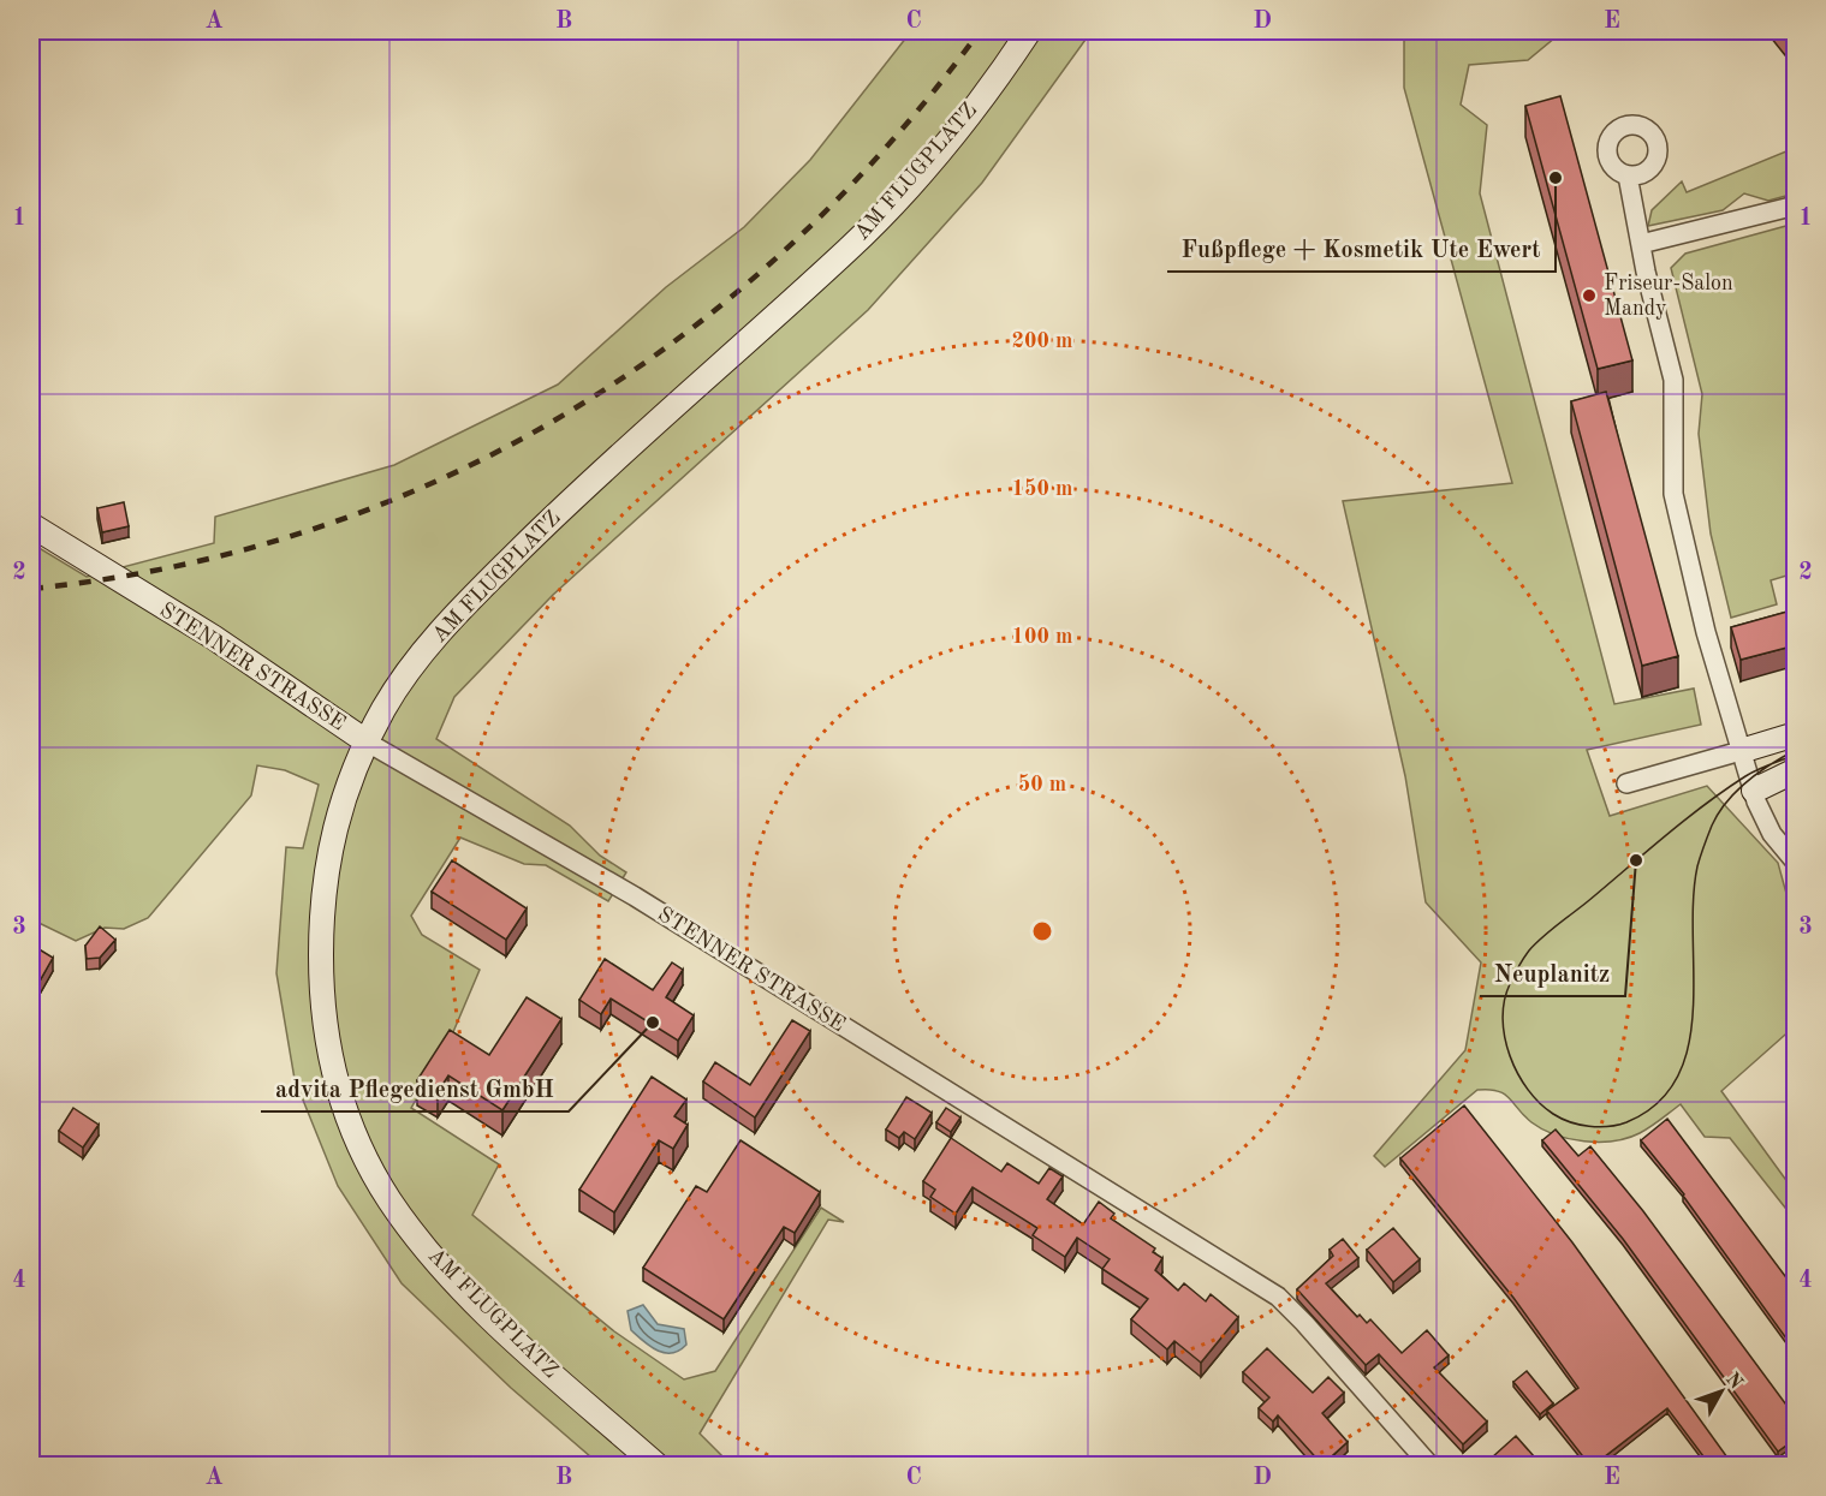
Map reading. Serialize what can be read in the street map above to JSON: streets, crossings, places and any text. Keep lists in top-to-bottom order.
{
  "streets": {
    "main road": ["AM FLUGPLATZ", "STENNER STRASSE"]
  },
  "crossings": [
    ["AM FLUGPLATZ", "STENNER STRASSE"]
  ],
  "places": [
    "Fußpflege + Kosmetik Ute Ewert",
    "Friseur-Salon Mandy",
    "Neuplanitz",
    "advita Pflegedienst GmbH"
  ],
  "north": "top right",
  "grid": {
    "columns": [
      "A",
      "B",
      "C",
      "D",
      "E"
    ],
    "rows": [
      "1",
      "2",
      "3",
      "4"
    ]
  },
  "rings": [
    "200 m",
    "150 m",
    "100 m",
    "50 m"
  ]
}
